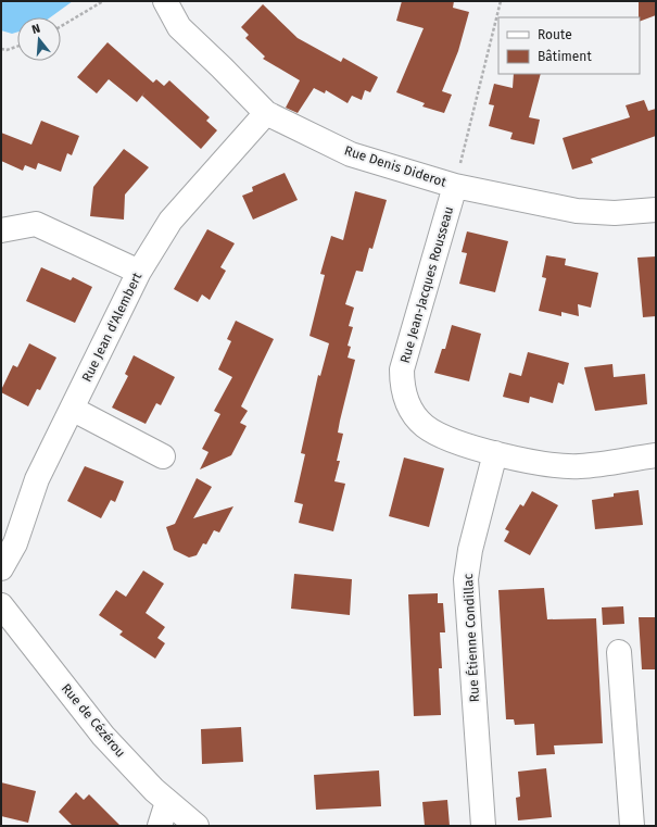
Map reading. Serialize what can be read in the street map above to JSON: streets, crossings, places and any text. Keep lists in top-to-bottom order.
{
  "streets": {
    "street": [
      "Rue Denis Diderot",
      "Rue Jean-Jacques Rousseau",
      "Rue Jean d'Alembert",
      "Rue Étienne Condillac",
      "Rue de Cézérou"
    ]
  },
  "crossings": [
    ["Rue Denis Diderot", "Rue Jean-Jacques Rousseau"],
    ["Rue Denis Diderot", "Rue Jean d'Alembert"],
    ["Rue Jean-Jacques Rousseau", "Rue Étienne Condillac"]
  ],
  "legend": ["Route", "Bâtiment"],
  "north": "top"
}
